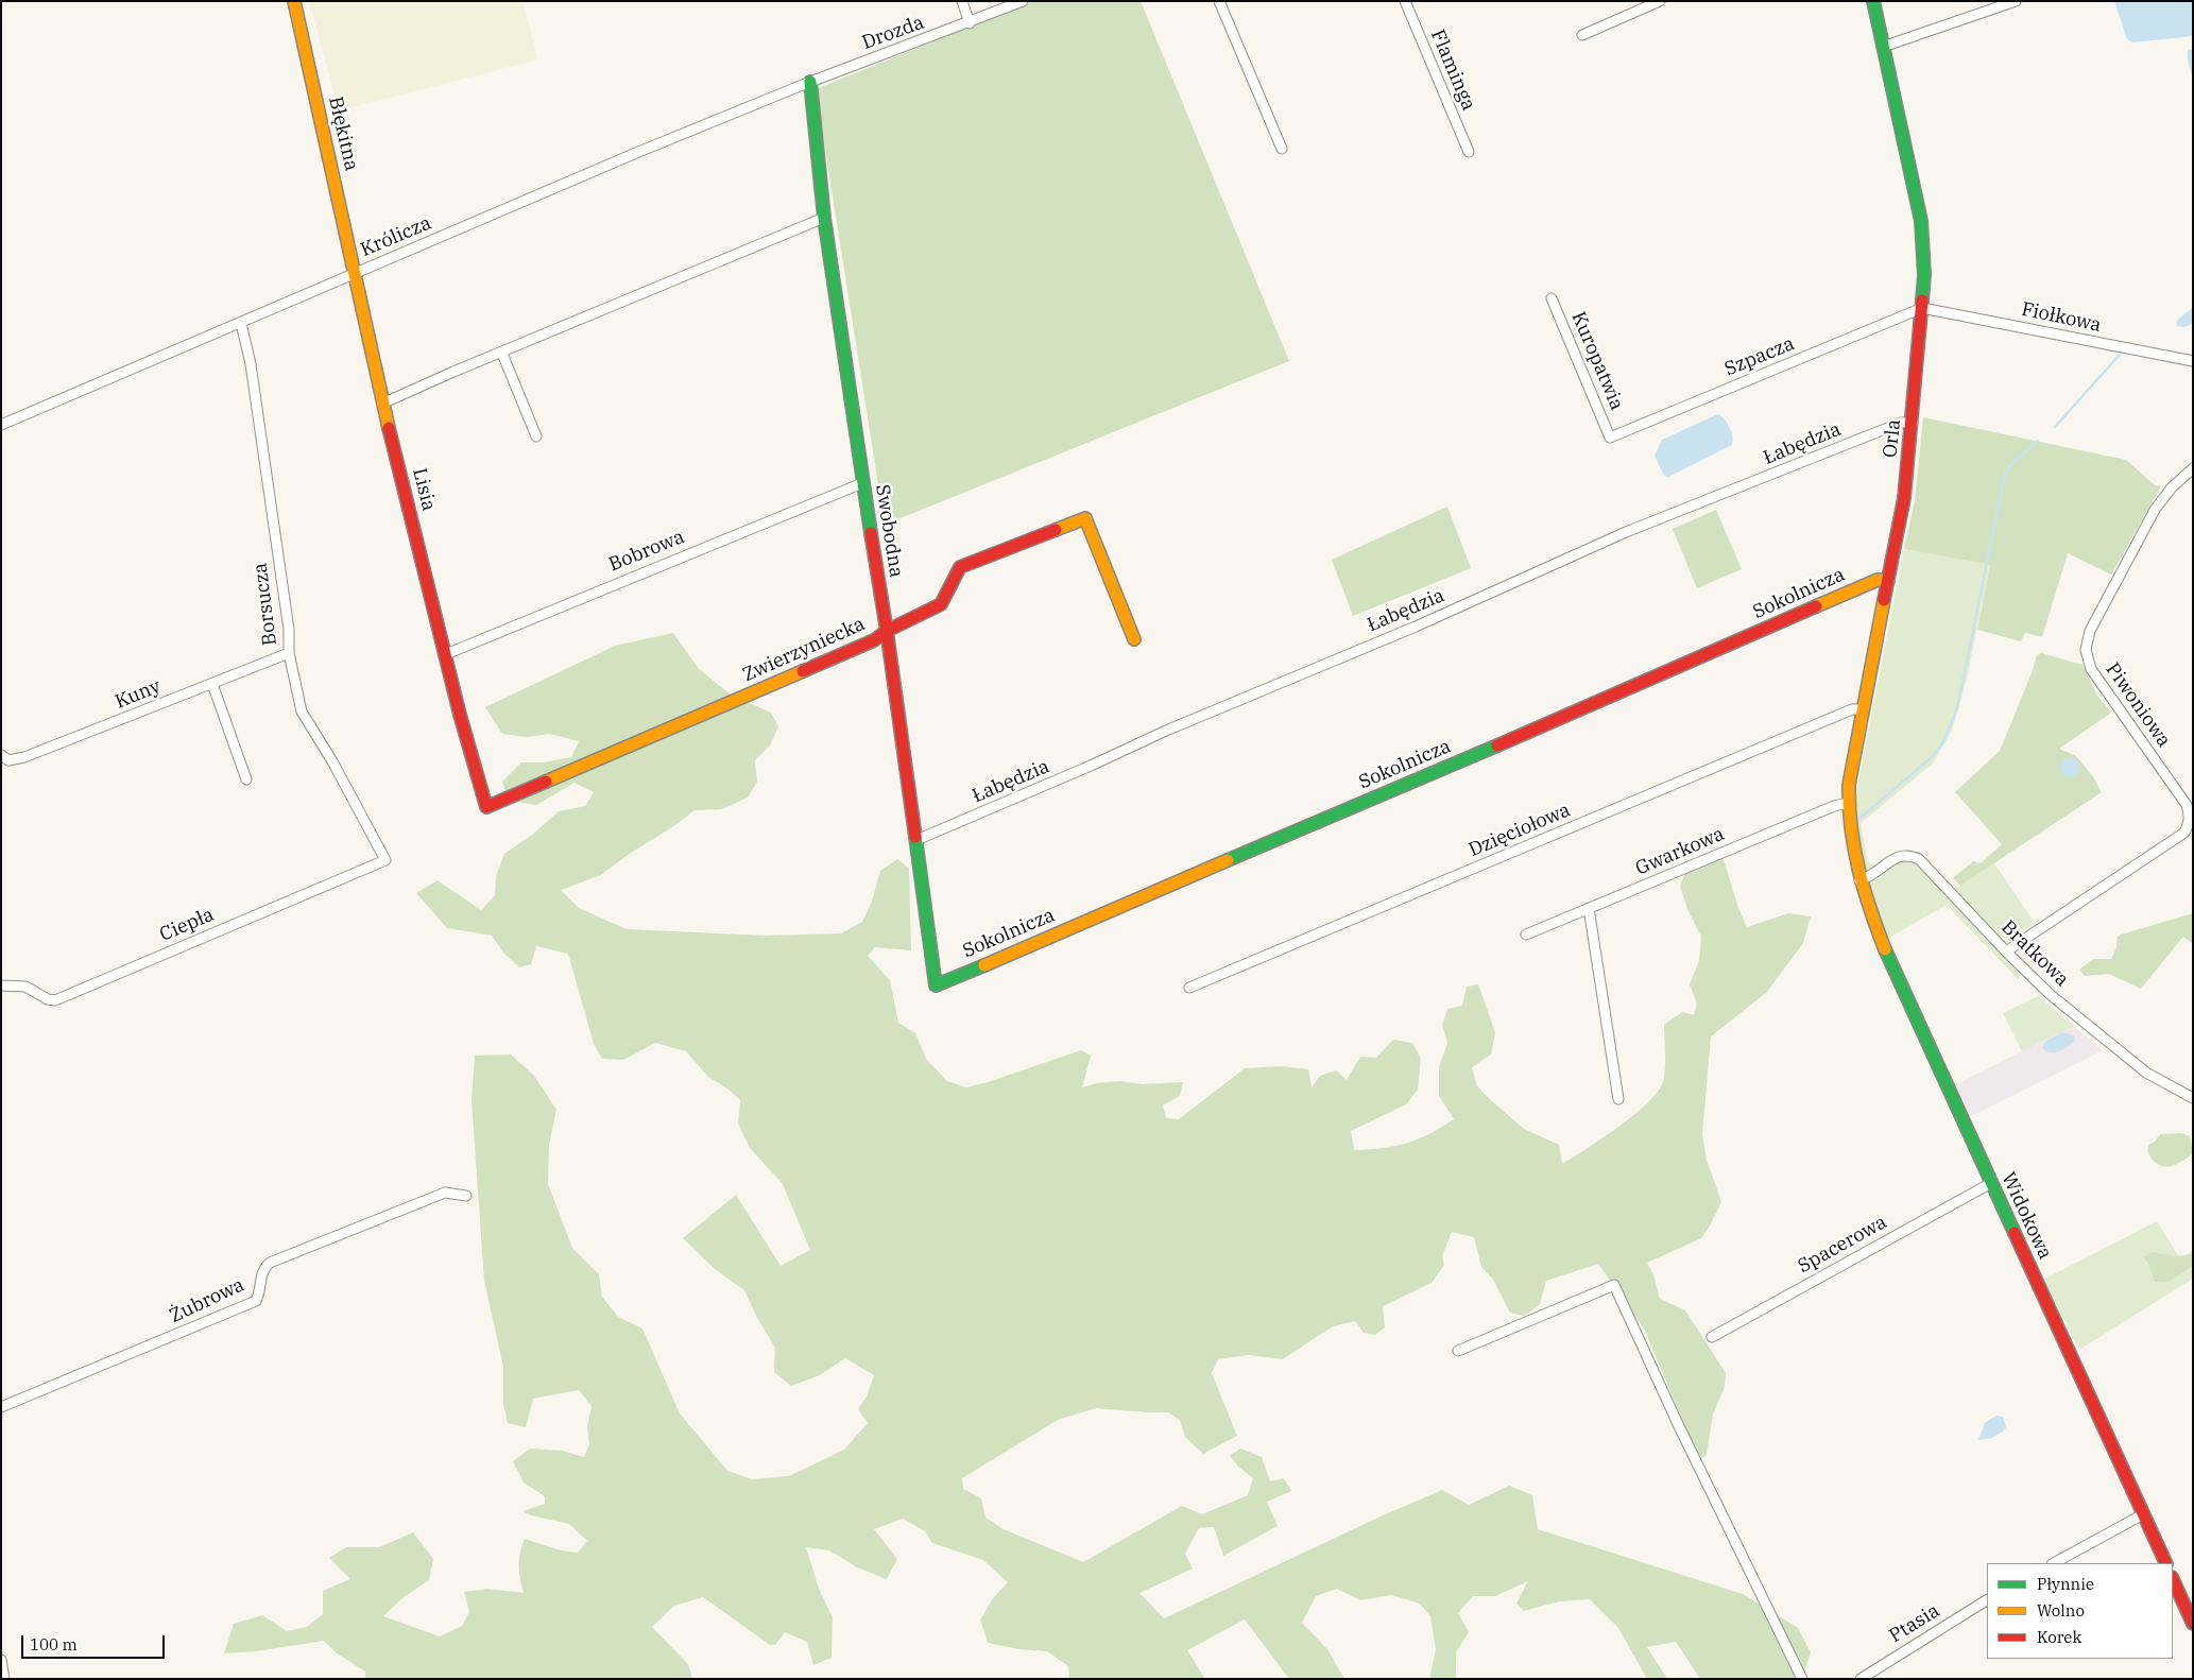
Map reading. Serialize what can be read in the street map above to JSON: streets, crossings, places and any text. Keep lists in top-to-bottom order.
{
  "streets": {
    "street": [
      "Drozda",
      "Flaminga",
      "Błękitna",
      "Królicza",
      "Fiołkowa",
      "Szpacza",
      "Kuropatwia",
      "Orla",
      "Łabędzia",
      "Lisia",
      "Swobodna",
      "Bobrowa",
      "Sokolnicza",
      "Borsucza",
      "Zwierzyniecka",
      "Kuny",
      "Piwoniowa",
      "Dzięciołowa",
      "Gwarkowa",
      "Ciepła",
      "Bratkowa",
      "Widokowa",
      "Spacerowa",
      "Żubrowa",
      "Ptasia"
    ]
  },
  "crossings": [
    ["Drozda", "Królicza"],
    ["Drozda", "Swobodna"],
    ["Błękitna", "Królicza"],
    ["Błękitna", "Lisia"],
    ["Królicza", "Lisia"],
    ["Królicza", "Swobodna"],
    ["Królicza", "Borsucza"],
    ["Fiołkowa", "Szpacza"],
    ["Fiołkowa", "Orla"],
    ["Szpacza", "Kuropatwia"],
    ["Szpacza", "Orla"],
    ["Orla", "Łabędzia"],
    ["Orla", "Sokolnicza"],
    ["Orla", "Dzięciołowa"],
    ["Orla", "Gwarkowa"],
    ["Orla", "Bratkowa"],
    ["Orla", "Widokowa"],
    ["Łabędzia", "Swobodna"],
    ["Lisia", "Bobrowa"],
    ["Lisia", "Zwierzyniecka"],
    ["Swobodna", "Bobrowa"],
    ["Swobodna", "Sokolnicza"],
    ["Swobodna", "Zwierzyniecka"],
    ["Borsucza", "Kuny"],
    ["Borsucza", "Ciepła"],
    ["Piwoniowa", "Bratkowa"],
    ["Bratkowa", "Widokowa"],
    ["Widokowa", "Spacerowa"]
  ],
  "legend": ["Płynnie", "Wolno", "Korek"],
  "scale_bar": "100 m"
}
